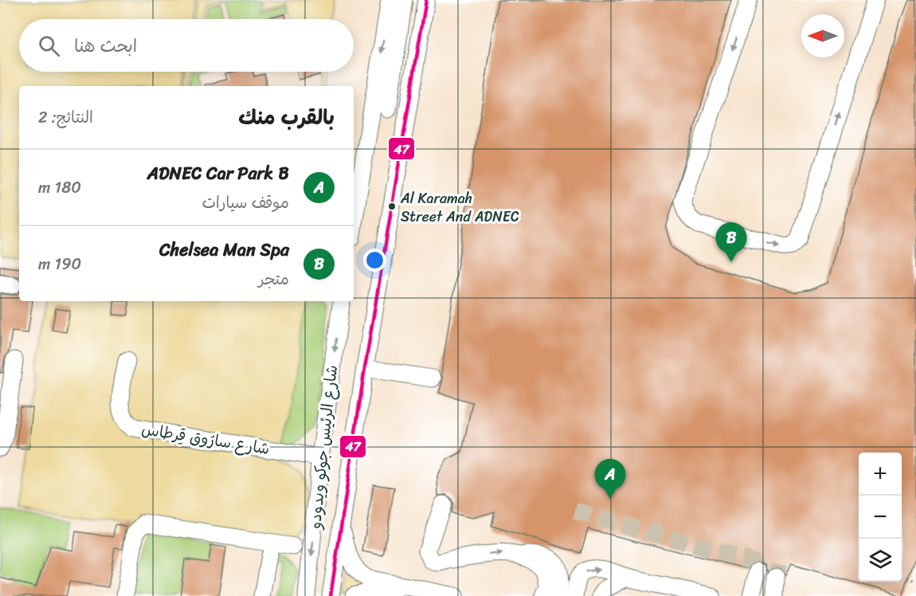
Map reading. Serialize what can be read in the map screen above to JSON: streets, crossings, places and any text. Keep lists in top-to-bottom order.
{
  "streets": {
    "street": ["شارع سارُوق قِرطاس", "شارع الرئيس جوكو ويدودو"]
  },
  "crossings": [
    ["شارع سارُوق قِرطاس", "شارع الرئيس جوكو ويدودو"]
  ],
  "places": ["Al Karamah Street And ADNEC"],
  "lines": ["transit line 47"],
  "north": "left",
  "page": {
    "search": "ابحث هنا",
    "heading": ["بالقرب منك", "النتائج: 2"],
    "list": [
      {
        "mark": "A",
        "name": "ADNEC Car Park B",
        "note": "موقف سيارات",
        "value": "180 m"
      },
      {
        "mark": "B",
        "name": "Chelsea Man Spa",
        "note": "متجر",
        "value": "190 m"
      }
    ],
    "pins": ["B", "A"],
    "map_buttons": ["+", "−"]
  }
}
